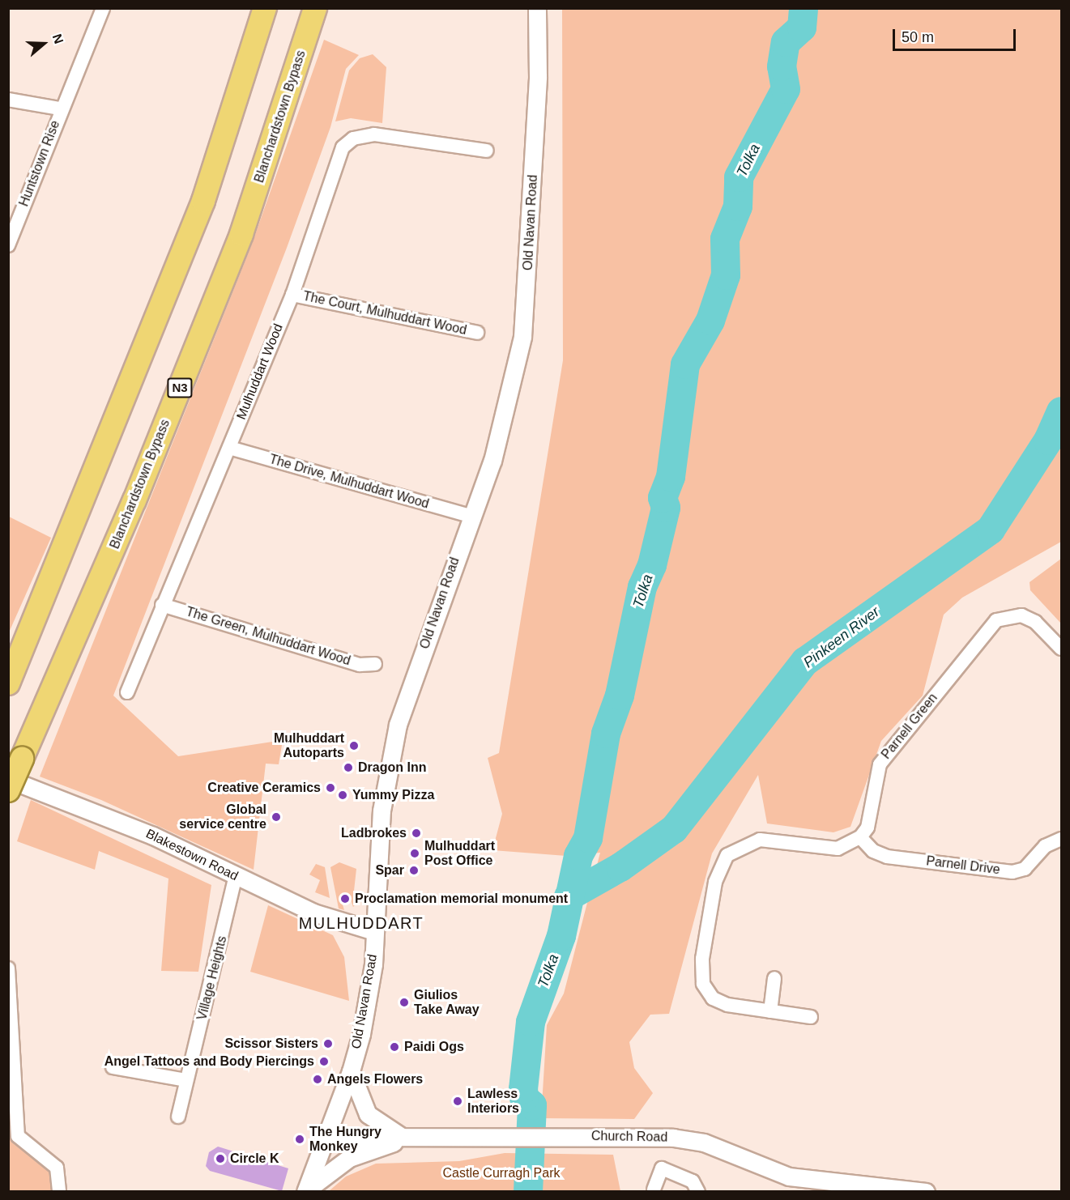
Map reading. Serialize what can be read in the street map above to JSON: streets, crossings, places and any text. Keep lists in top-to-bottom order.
{
  "streets": {
    "highway": ["Blanchardstown Bypass", "N3"],
    "street": [
      "Huntstown Rise",
      "Old Navan Road",
      "The Court, Mulhuddart Wood",
      "Mulhuddart Wood",
      "The Drive, Mulhuddart Wood",
      "The Green, Mulhuddart Wood",
      "Parnell Green",
      "Blakestown Road",
      "Parnell Drive",
      "Village Heights",
      "Church Road"
    ]
  },
  "crossings": [
    ["Old Navan Road", "The Drive, Mulhuddart Wood"],
    ["Old Navan Road", "Blakestown Road"],
    ["Old Navan Road", "Church Road"],
    ["The Court, Mulhuddart Wood", "Mulhuddart Wood"],
    ["Mulhuddart Wood", "The Drive, Mulhuddart Wood"],
    ["Mulhuddart Wood", "The Green, Mulhuddart Wood"],
    ["Parnell Green", "Parnell Drive"],
    ["Blakestown Road", "Village Heights"]
  ],
  "districts": ["MULHUDDART"],
  "water": ["Tolka", "Pinkeen River"],
  "parks": ["Castle Curragh Park"],
  "places": [
    "Mulhuddart Autoparts",
    "Dragon Inn",
    "Creative Ceramics",
    "Yummy Pizza",
    "Global service centre",
    "Ladbrokes",
    "Mulhuddart Post Office",
    "Spar",
    "Proclamation memorial monument",
    "Giulios Take Away",
    "Scissor Sisters",
    "Paidi Ogs",
    "Angel Tattoos and Body Piercings",
    "Angels Flowers",
    "Lawless Interiors",
    "The Hungry Monkey",
    "Circle K"
  ],
  "scale_bar": "50 m",
  "north": "right"
}
